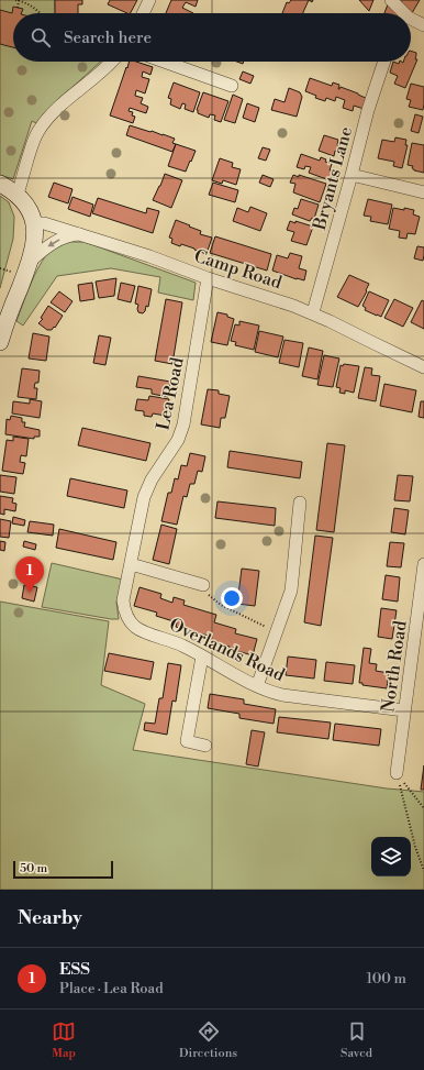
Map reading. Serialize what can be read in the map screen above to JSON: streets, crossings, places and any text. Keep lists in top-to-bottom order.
{
  "streets": {
    "street": [
      "Bryants Lane",
      "Camp Road",
      "Lea Road",
      "Overlands Road",
      "North Road"
    ]
  },
  "crossings": [
    ["Bryants Lane", "Camp Road"],
    ["Camp Road", "Lea Road"],
    ["Lea Road", "Overlands Road"],
    ["Overlands Road", "North Road"]
  ],
  "scale_bar": "50 m",
  "page": {
    "search": "Search here",
    "pins": "1",
    "scale": "50 m",
    "heading": "Nearby",
    "list": [
      {
        "mark": "1",
        "name": "ESS",
        "note": "Place · Lea Road",
        "value": "100 m"
      }
    ],
    "nav": ["Map", "Directions", "Saved"]
  }
}
